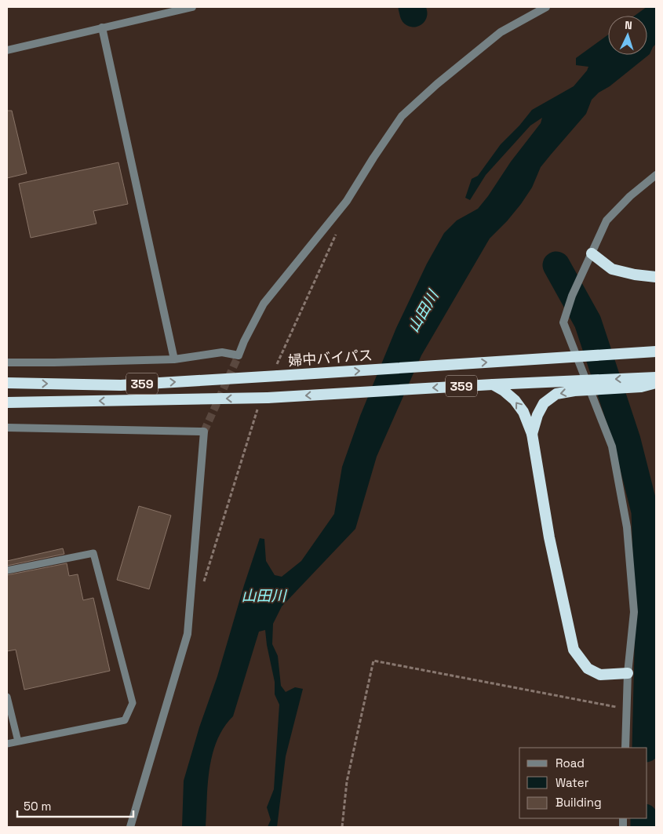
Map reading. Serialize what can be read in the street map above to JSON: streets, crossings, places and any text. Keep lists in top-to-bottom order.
{
  "streets": {
    "highway": ["婦中バイパス", "359"]
  },
  "water": ["山田川"],
  "legend": ["Road", "Water", "Building"],
  "scale_bar": "50 m",
  "north": "top"
}
